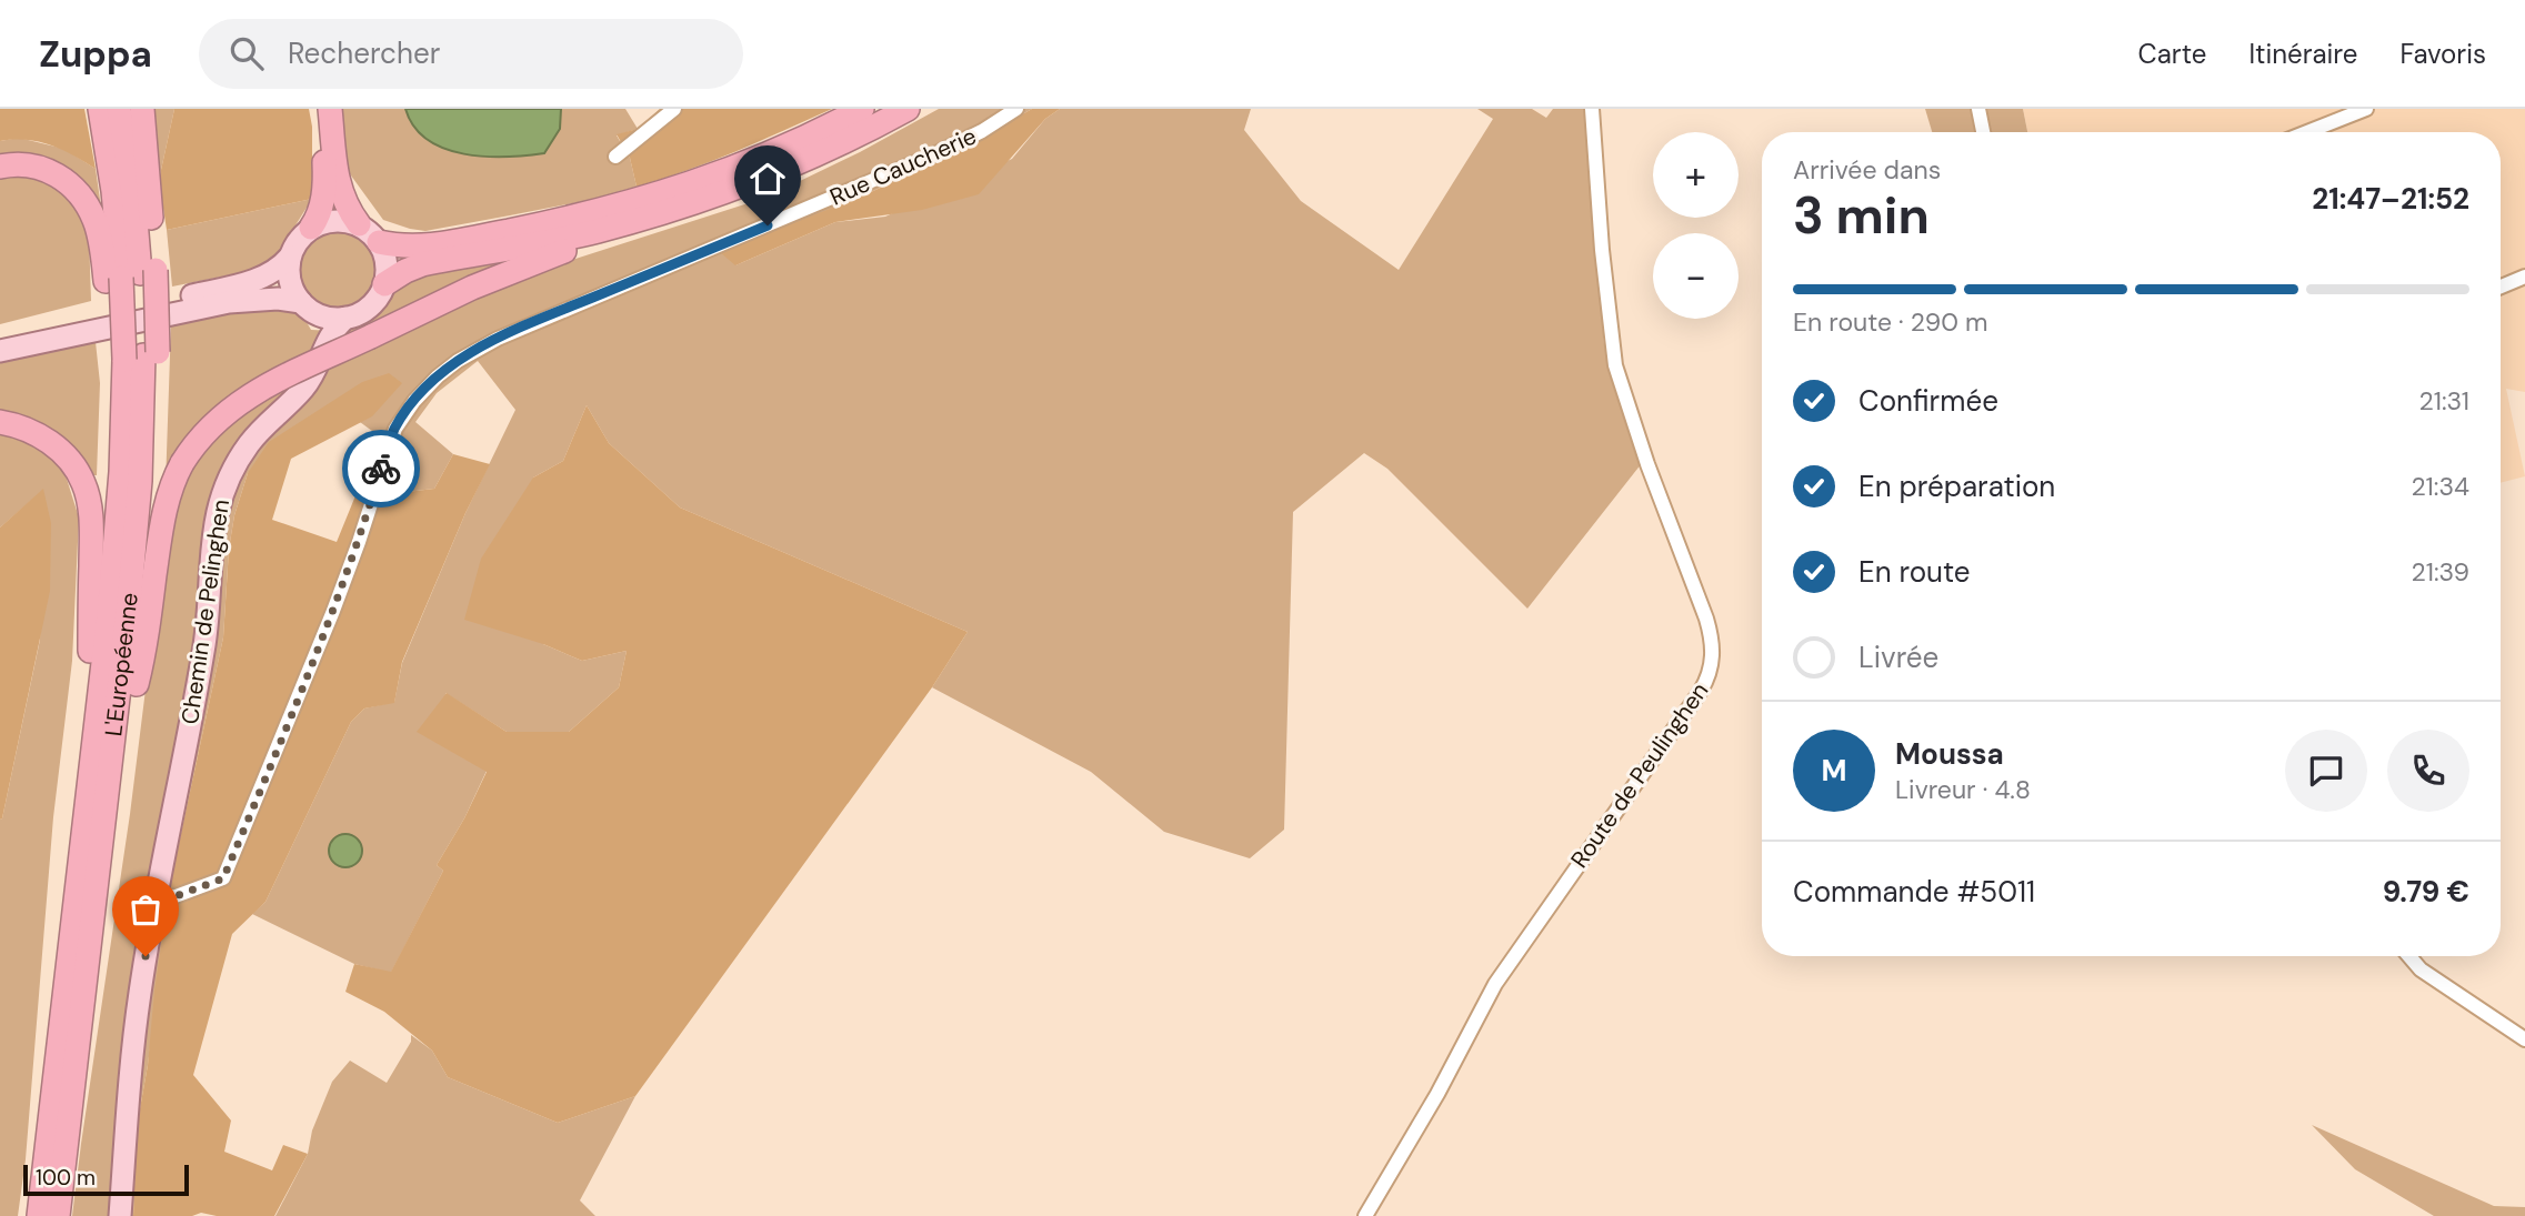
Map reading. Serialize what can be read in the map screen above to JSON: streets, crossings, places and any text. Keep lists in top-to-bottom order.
{
  "streets": {
    "highway": ["L'Européenne"],
    "main road": ["Chemin de Pelinghen"],
    "street": ["Rue Caucherie", "Route de Peulinghen"]
  },
  "crossings": [
    ["Rue Caucherie", "Chemin de Pelinghen"]
  ],
  "scale_bar": "100 m",
  "page": {
    "header": "Zuppa",
    "search": "Rechercher",
    "nav": ["Carte", "Itinéraire", "Favoris"],
    "map_buttons": ["+", "−"],
    "heading": ["3 min", "Arrivée dans", "21:47–21:52"],
    "panel": [
      "Moussa",
      "Livreur · 4.8",
      "Commande #5011",
      "9.79 €"
    ],
    "bar": "En route · 290 m",
    "list": [
      ["Confirmée", "21:31"],
      ["En préparation", "21:34"],
      ["En route", "21:39"],
      "Livrée"
    ],
    "round": "M",
    "scale": "100 m"
  }
}
